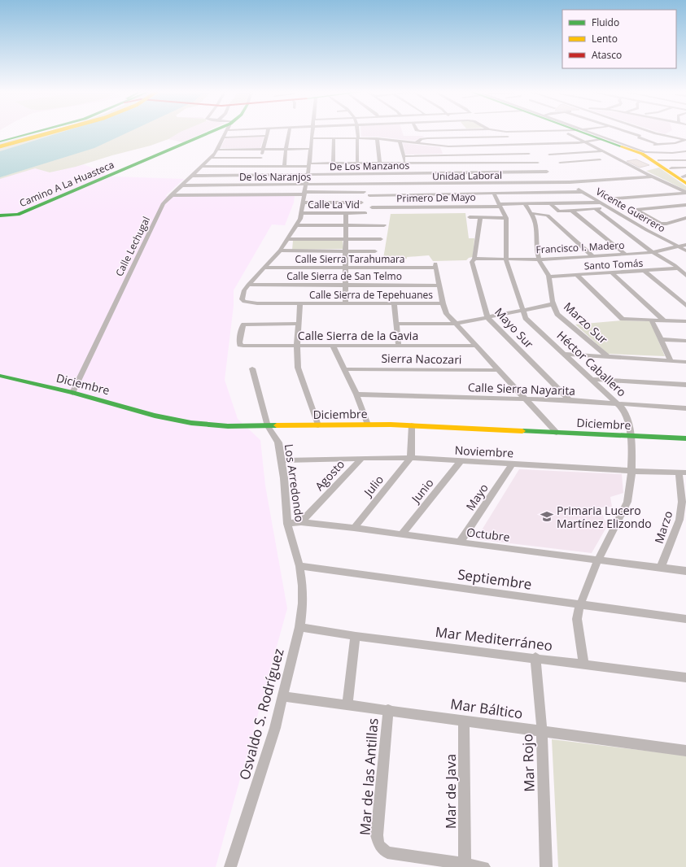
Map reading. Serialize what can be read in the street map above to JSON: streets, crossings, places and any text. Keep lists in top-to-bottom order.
{
  "streets": {
    "main road": ["Camino A La Huasteca", "Diciembre"],
    "street": [
      "De Los Manzanos",
      "Unidad Laboral",
      "De los Naranjos",
      "Primero De Mayo",
      "Calle La Vid",
      "Vicente Guerrero",
      "Calle Lechugal",
      "Francisco I. Madero",
      "Calle Sierra Tarahumara",
      "Santo Tomás",
      "Calle Sierra de San Telmo",
      "Calle Sierra de Tepehuanes",
      "Marzo Sur",
      "Mayo Sur",
      "Calle Sierra de la Gavia",
      "Sierra Nacozari",
      "Héctor Caballero",
      "Calle Sierra Nayarita",
      "Noviembre",
      "Agosto",
      "Los Arredondo",
      "Julio",
      "Junio",
      "Mayo",
      "Marzo",
      "Octubre",
      "Septiembre",
      "Mar Mediterráneo",
      "Mar Báltico",
      "Osvaldo S. Rodríguez",
      "Mar Rojo",
      "Mar de las Antillas",
      "Mar de Java"
    ]
  },
  "crossings": [
    ["De Los Manzanos", "Calle Lechugal"],
    ["Unidad Laboral", "De los Naranjos"],
    ["Unidad Laboral", "Vicente Guerrero"],
    ["De los Naranjos", "Calle Lechugal"],
    ["Primero De Mayo", "Vicente Guerrero"],
    ["Vicente Guerrero", "Francisco I. Madero"],
    ["Calle Lechugal", "Diciembre"],
    ["Francisco I. Madero", "Mayo Sur"],
    ["Francisco I. Madero", "Héctor Caballero"],
    ["Calle Sierra Tarahumara", "Calle Sierra de San Telmo"],
    ["Calle Sierra de San Telmo", "Calle Sierra de Tepehuanes"],
    ["Mayo Sur", "Calle Sierra Nayarita"],
    ["Héctor Caballero", "Diciembre"],
    ["Héctor Caballero", "Calle Sierra Nayarita"],
    ["Héctor Caballero", "Noviembre"],
    ["Héctor Caballero", "Octubre"],
    ["Héctor Caballero", "Septiembre"],
    ["Héctor Caballero", "Mar Mediterráneo"],
    ["Diciembre", "Los Arredondo"],
    ["Noviembre", "Agosto"],
    ["Noviembre", "Los Arredondo"],
    ["Noviembre", "Julio"],
    ["Noviembre", "Junio"],
    ["Noviembre", "Mayo"],
    ["Noviembre", "Marzo"],
    ["Agosto", "Octubre"],
    ["Los Arredondo", "Octubre"],
    ["Los Arredondo", "Septiembre"],
    ["Los Arredondo", "Osvaldo S. Rodríguez"],
    ["Julio", "Octubre"],
    ["Junio", "Octubre"],
    ["Mayo", "Octubre"],
    ["Marzo", "Octubre"],
    ["Septiembre", "Osvaldo S. Rodríguez"],
    ["Mar Mediterráneo", "Osvaldo S. Rodríguez"],
    ["Mar Mediterráneo", "Mar Rojo"],
    ["Mar Báltico", "Osvaldo S. Rodríguez"],
    ["Mar Báltico", "Mar Rojo"],
    ["Mar Báltico", "Mar de las Antillas"],
    ["Mar Báltico", "Mar de Java"],
    ["Mar de las Antillas", "Mar de Java"]
  ],
  "places": {
    "school or university": ["Primaria Lucero Martínez Elizondo"]
  },
  "legend": ["Fluido", "Lento", "Atasco"]
}
